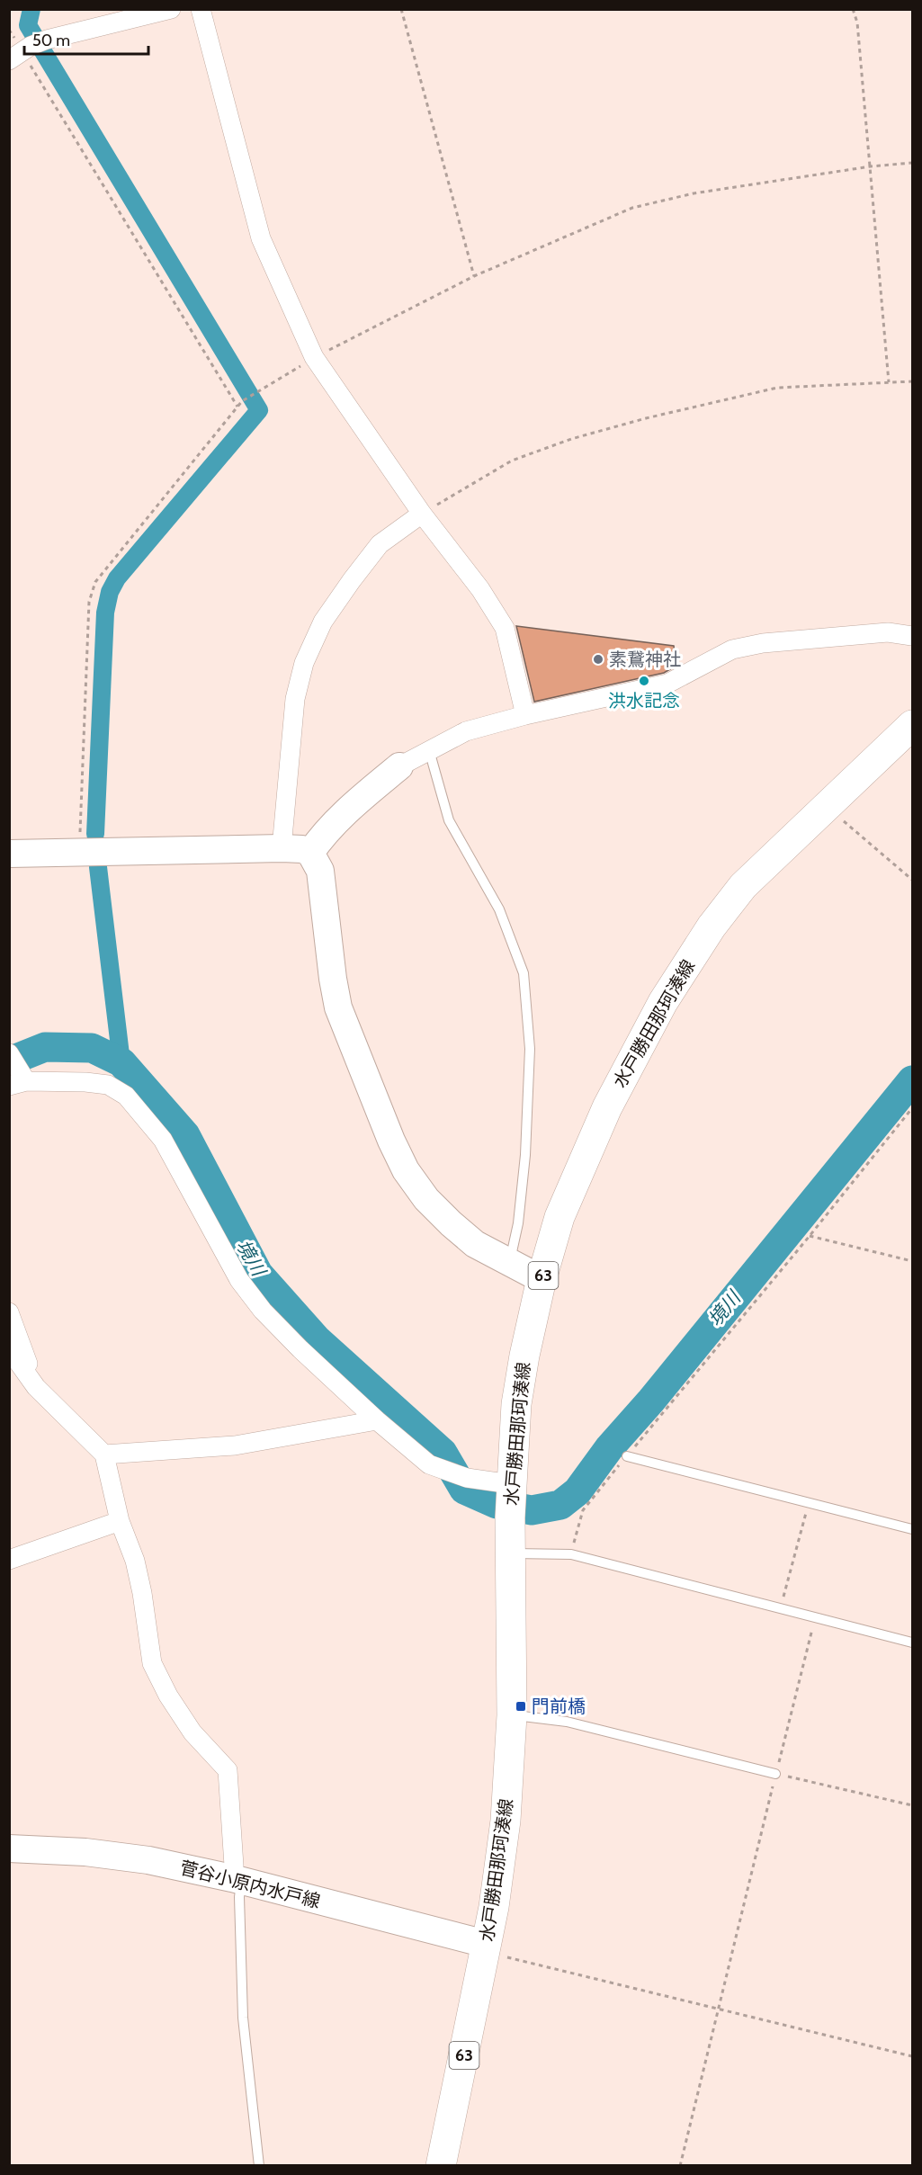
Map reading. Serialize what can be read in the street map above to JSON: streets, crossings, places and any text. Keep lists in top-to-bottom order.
{
  "streets": {
    "main road": ["水戸勝田那珂湊線", "63"],
    "street": ["菅谷小原内水戸線"]
  },
  "crossings": [
    ["水戸勝田那珂湊線", "菅谷小原内水戸線"]
  ],
  "water": ["境川"],
  "places": {
    "other": ["素鵞神社", "洪水記念"],
    "transit": ["門前橋"]
  },
  "scale_bar": "50 m"
}
